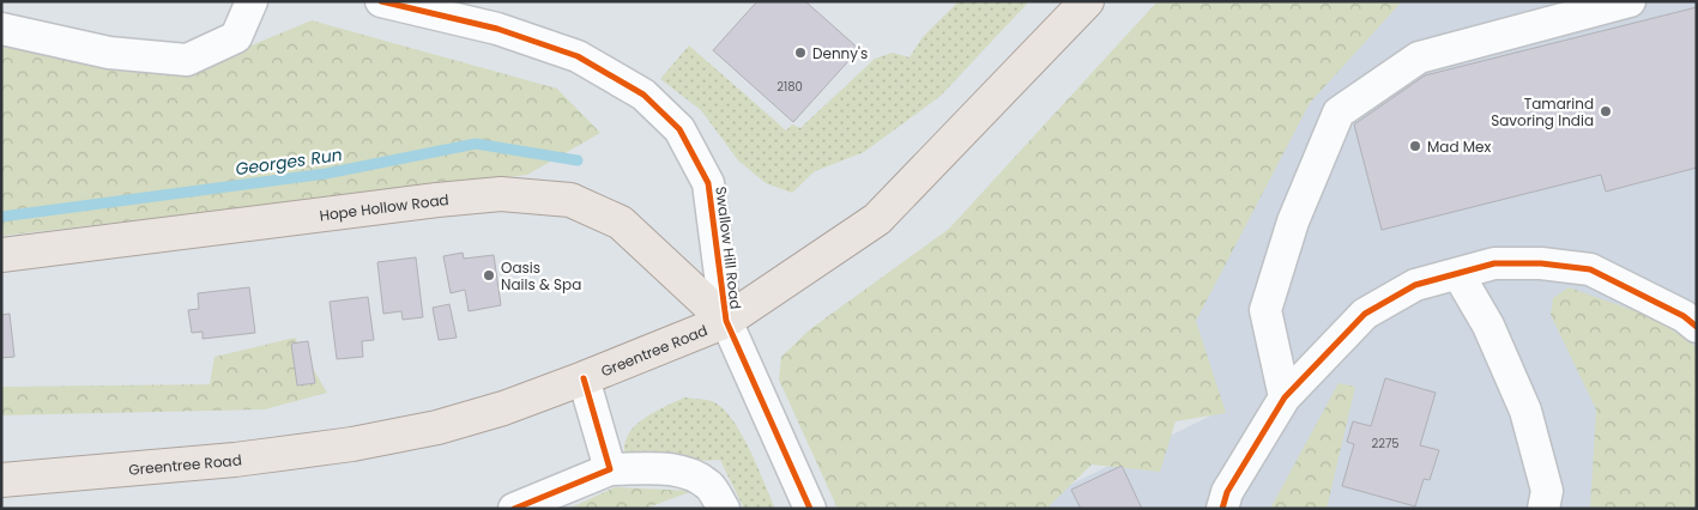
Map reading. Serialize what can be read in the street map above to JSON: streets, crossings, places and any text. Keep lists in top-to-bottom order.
{
  "streets": {
    "main road": ["Hope Hollow Road", "Greentree Road"],
    "street": ["Swallow Hill Road"]
  },
  "crossings": [
    ["Hope Hollow Road", "Swallow Hill Road"],
    ["Hope Hollow Road", "Greentree Road"],
    ["Swallow Hill Road", "Greentree Road"]
  ],
  "water": ["Georges Run"],
  "places": [
    "Denny's",
    "Tamarind Savoring India",
    "Mad Mex",
    "Oasis Nails & Spa"
  ],
  "house_numbers": ["2180", "2275"]
}
